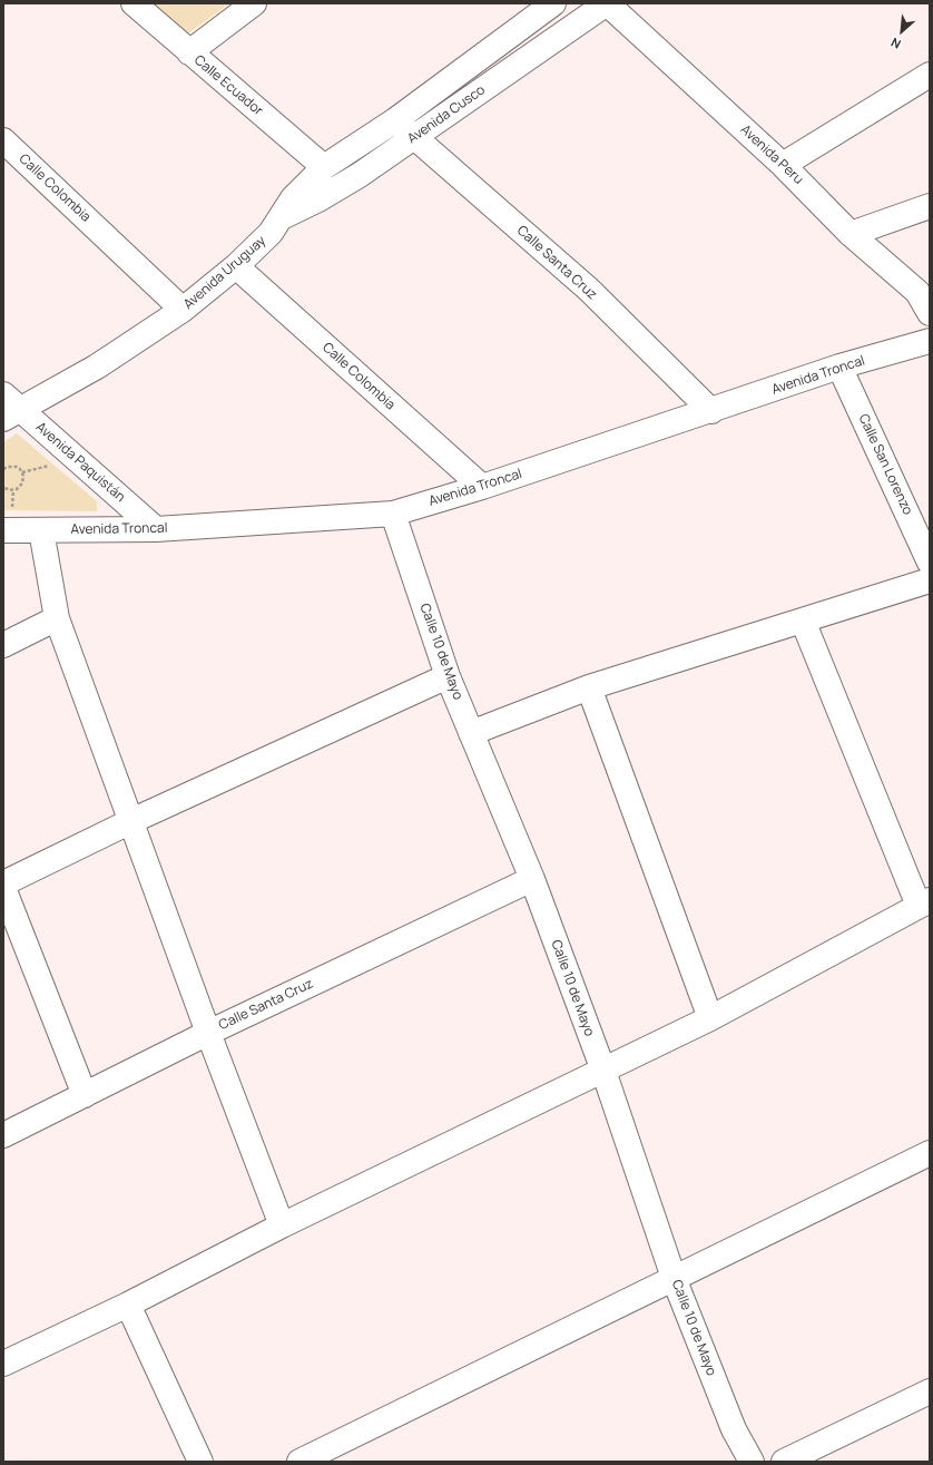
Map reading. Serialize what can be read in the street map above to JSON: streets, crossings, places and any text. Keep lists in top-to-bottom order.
{
  "streets": {
    "street": [
      "Calle Ecuador",
      "Avenida Cusco",
      "Avenida Peru",
      "Calle Colombia",
      "Calle Santa Cruz",
      "Avenida Uruguay",
      "Avenida Troncal",
      "Avenida Paquistán",
      "Calle San Lorenzo",
      "Calle 10 de Mayo"
    ]
  },
  "crossings": [
    ["Calle Ecuador", "Avenida Uruguay"],
    ["Avenida Cusco", "Avenida Peru"],
    ["Avenida Cusco", "Calle Santa Cruz"],
    ["Avenida Cusco", "Avenida Uruguay"],
    ["Calle Colombia", "Avenida Uruguay"],
    ["Calle Colombia", "Avenida Troncal"],
    ["Calle Santa Cruz", "Avenida Uruguay"],
    ["Calle Santa Cruz", "Avenida Troncal"],
    ["Calle Santa Cruz", "Calle 10 de Mayo"],
    ["Avenida Uruguay", "Avenida Paquistán"],
    ["Avenida Troncal", "Avenida Paquistán"],
    ["Avenida Troncal", "Calle San Lorenzo"],
    ["Avenida Troncal", "Calle 10 de Mayo"]
  ],
  "north": "bottom left"
}
